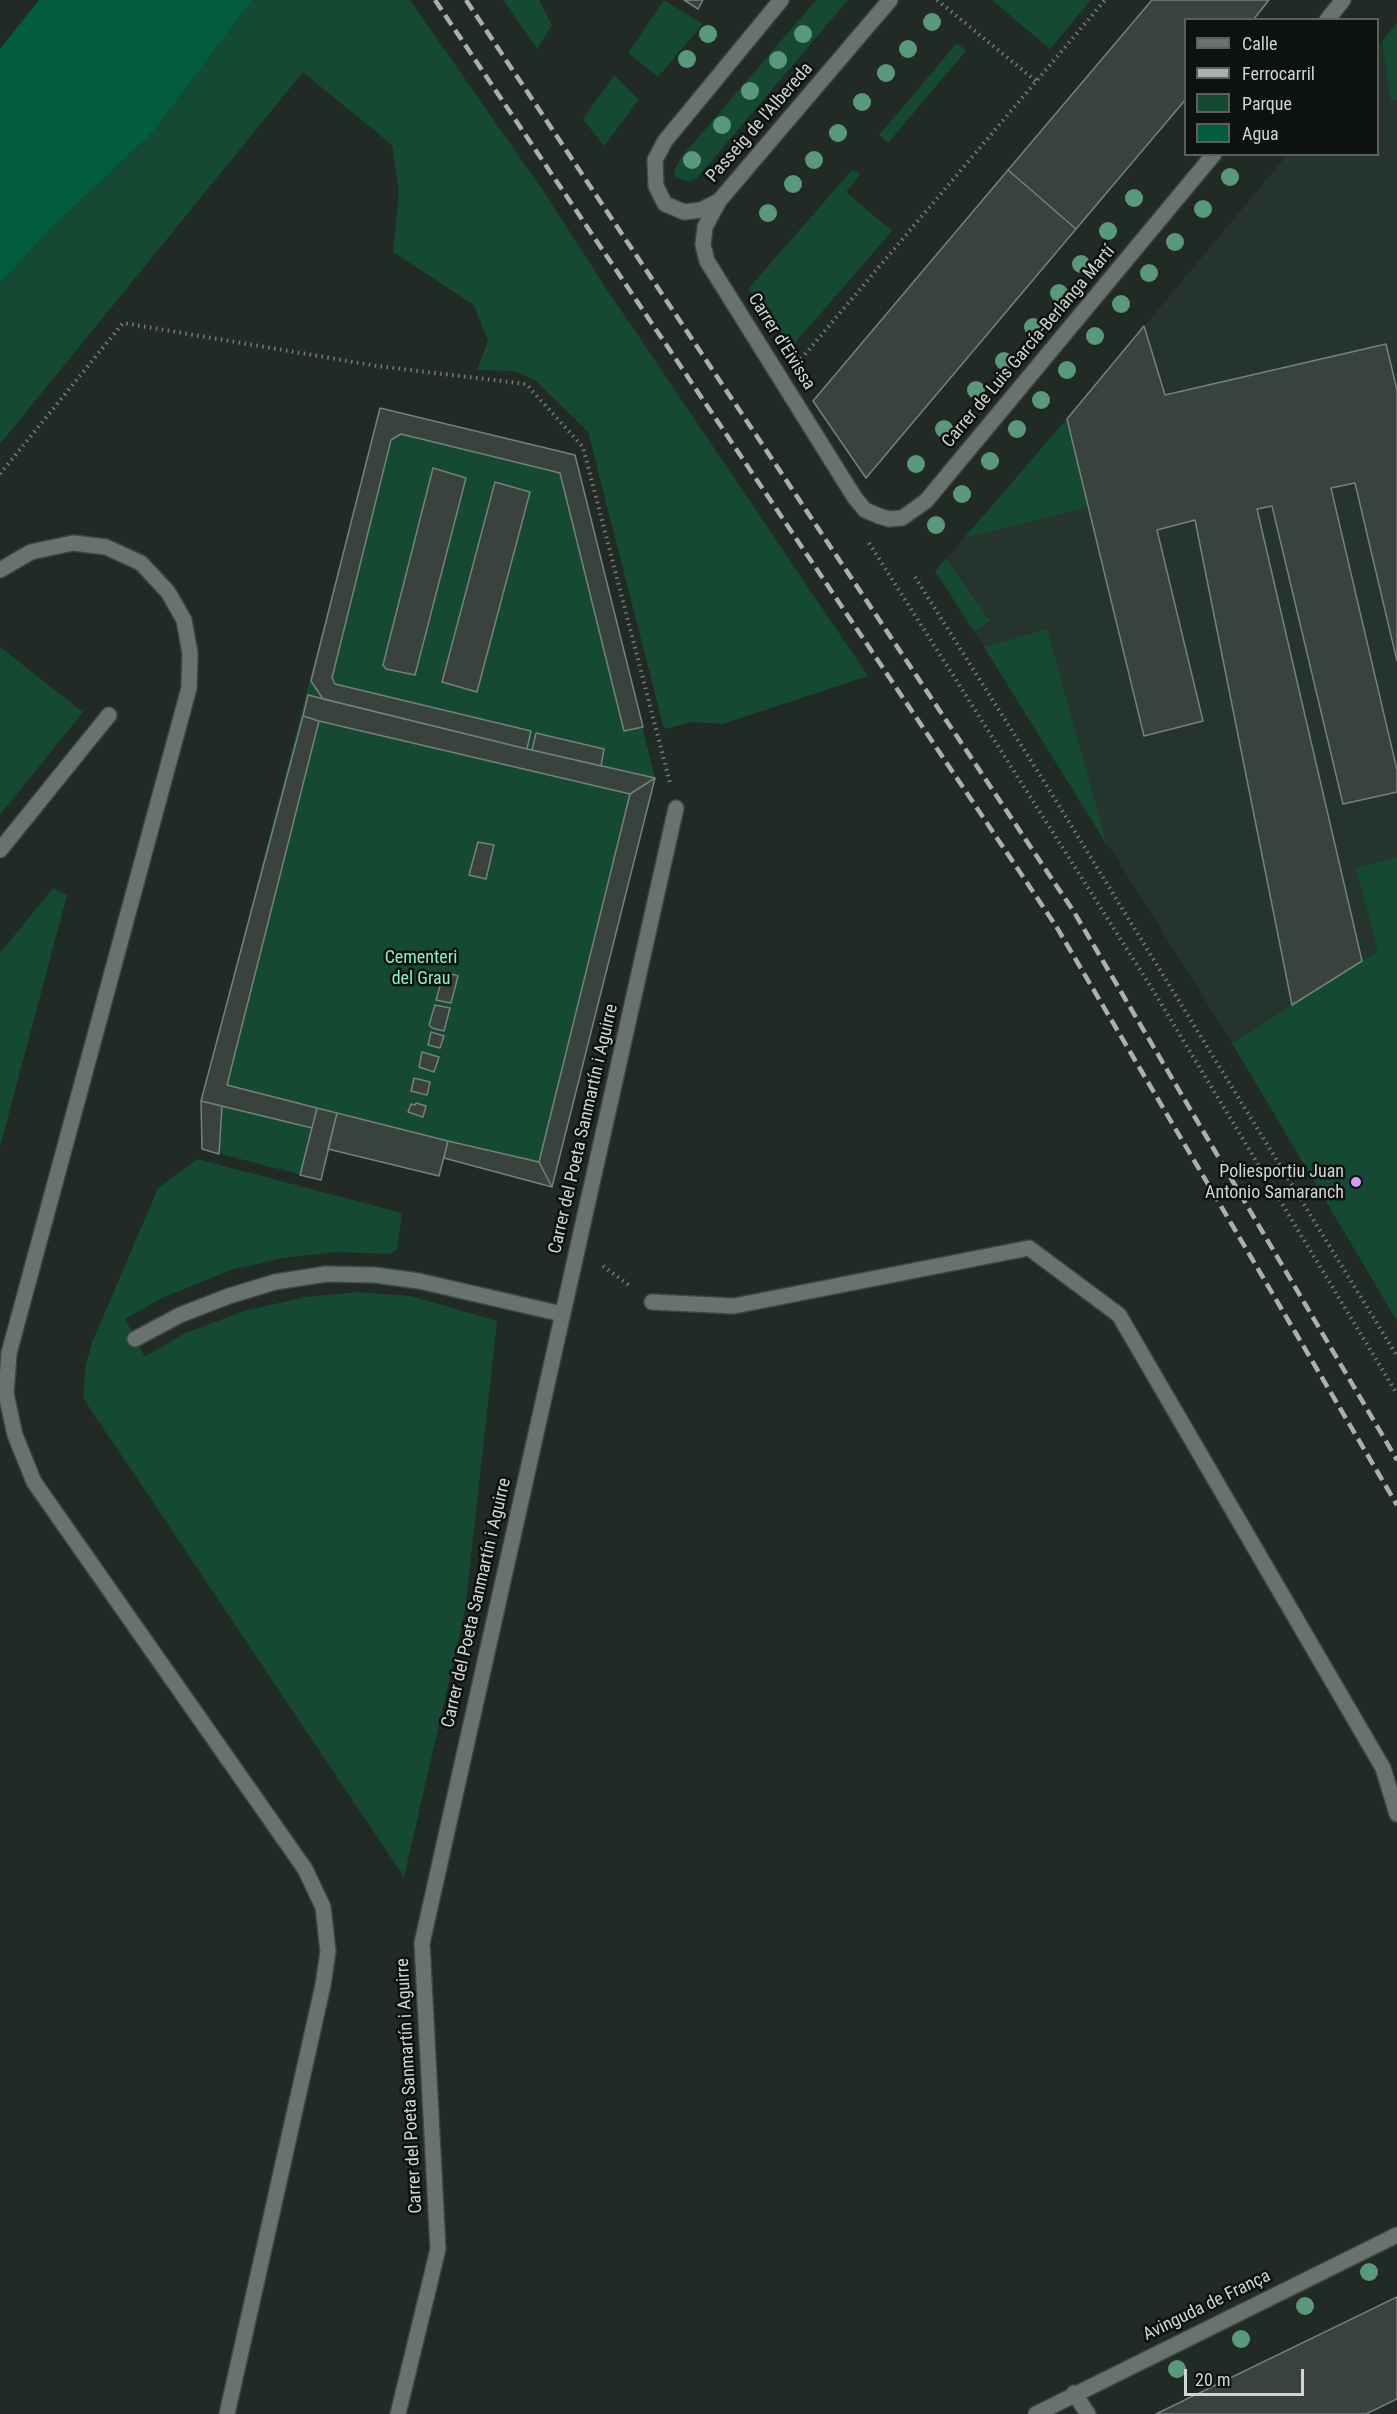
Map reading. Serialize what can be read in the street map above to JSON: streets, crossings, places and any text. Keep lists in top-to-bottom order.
{
  "streets": {
    "street": [
      "Passeig de l'Albereda",
      "Carrer d'Eivissa",
      "Carrer de Luis García-Berlanga Martí",
      "Carrer del Poeta Sanmartín i Aguirre",
      "Avinguda de França"
    ]
  },
  "crossings": [
    ["Passeig de l'Albereda", "Carrer d'Eivissa"],
    ["Carrer d'Eivissa", "Carrer de Luis García-Berlanga Martí"]
  ],
  "parks": ["Cementeri del Grau"],
  "places": ["Poliesportiu Juan Antonio Samaranch"],
  "legend": [
    "Calle",
    "Ferrocarril",
    "Parque",
    "Agua"
  ],
  "scale_bar": "20 m"
}
